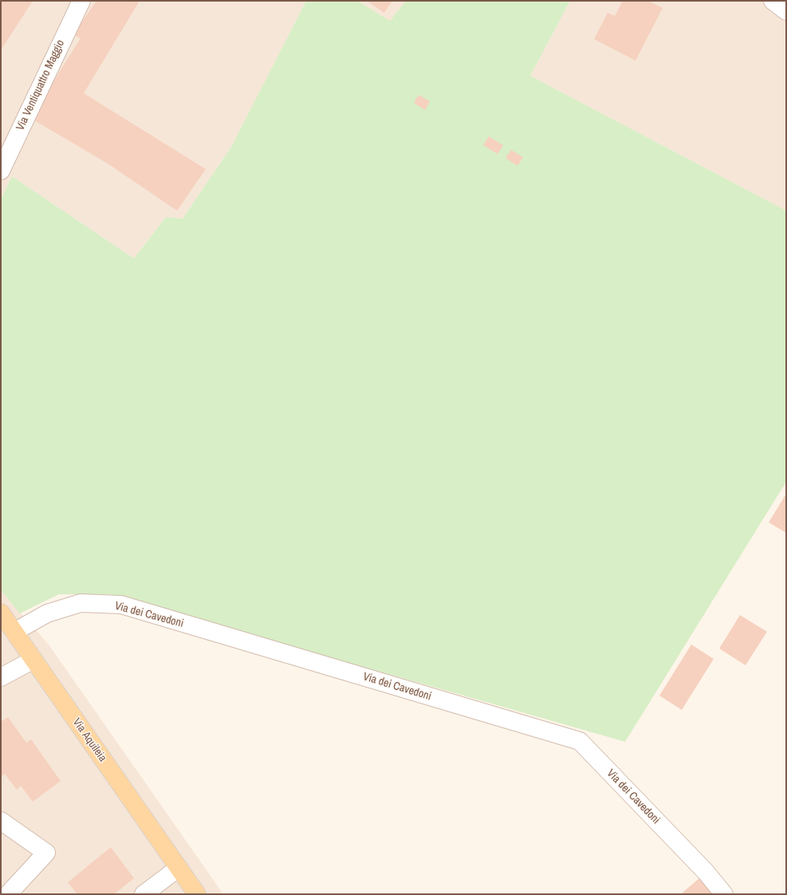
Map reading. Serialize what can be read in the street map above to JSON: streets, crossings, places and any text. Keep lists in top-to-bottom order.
{
  "streets": {
    "main road": ["Via Aquileia"],
    "street": ["Via Ventiquattro Maggio", "Via dei Cavedoni"]
  },
  "crossings": [
    ["Via dei Cavedoni", "Via Aquileia"]
  ]
}
